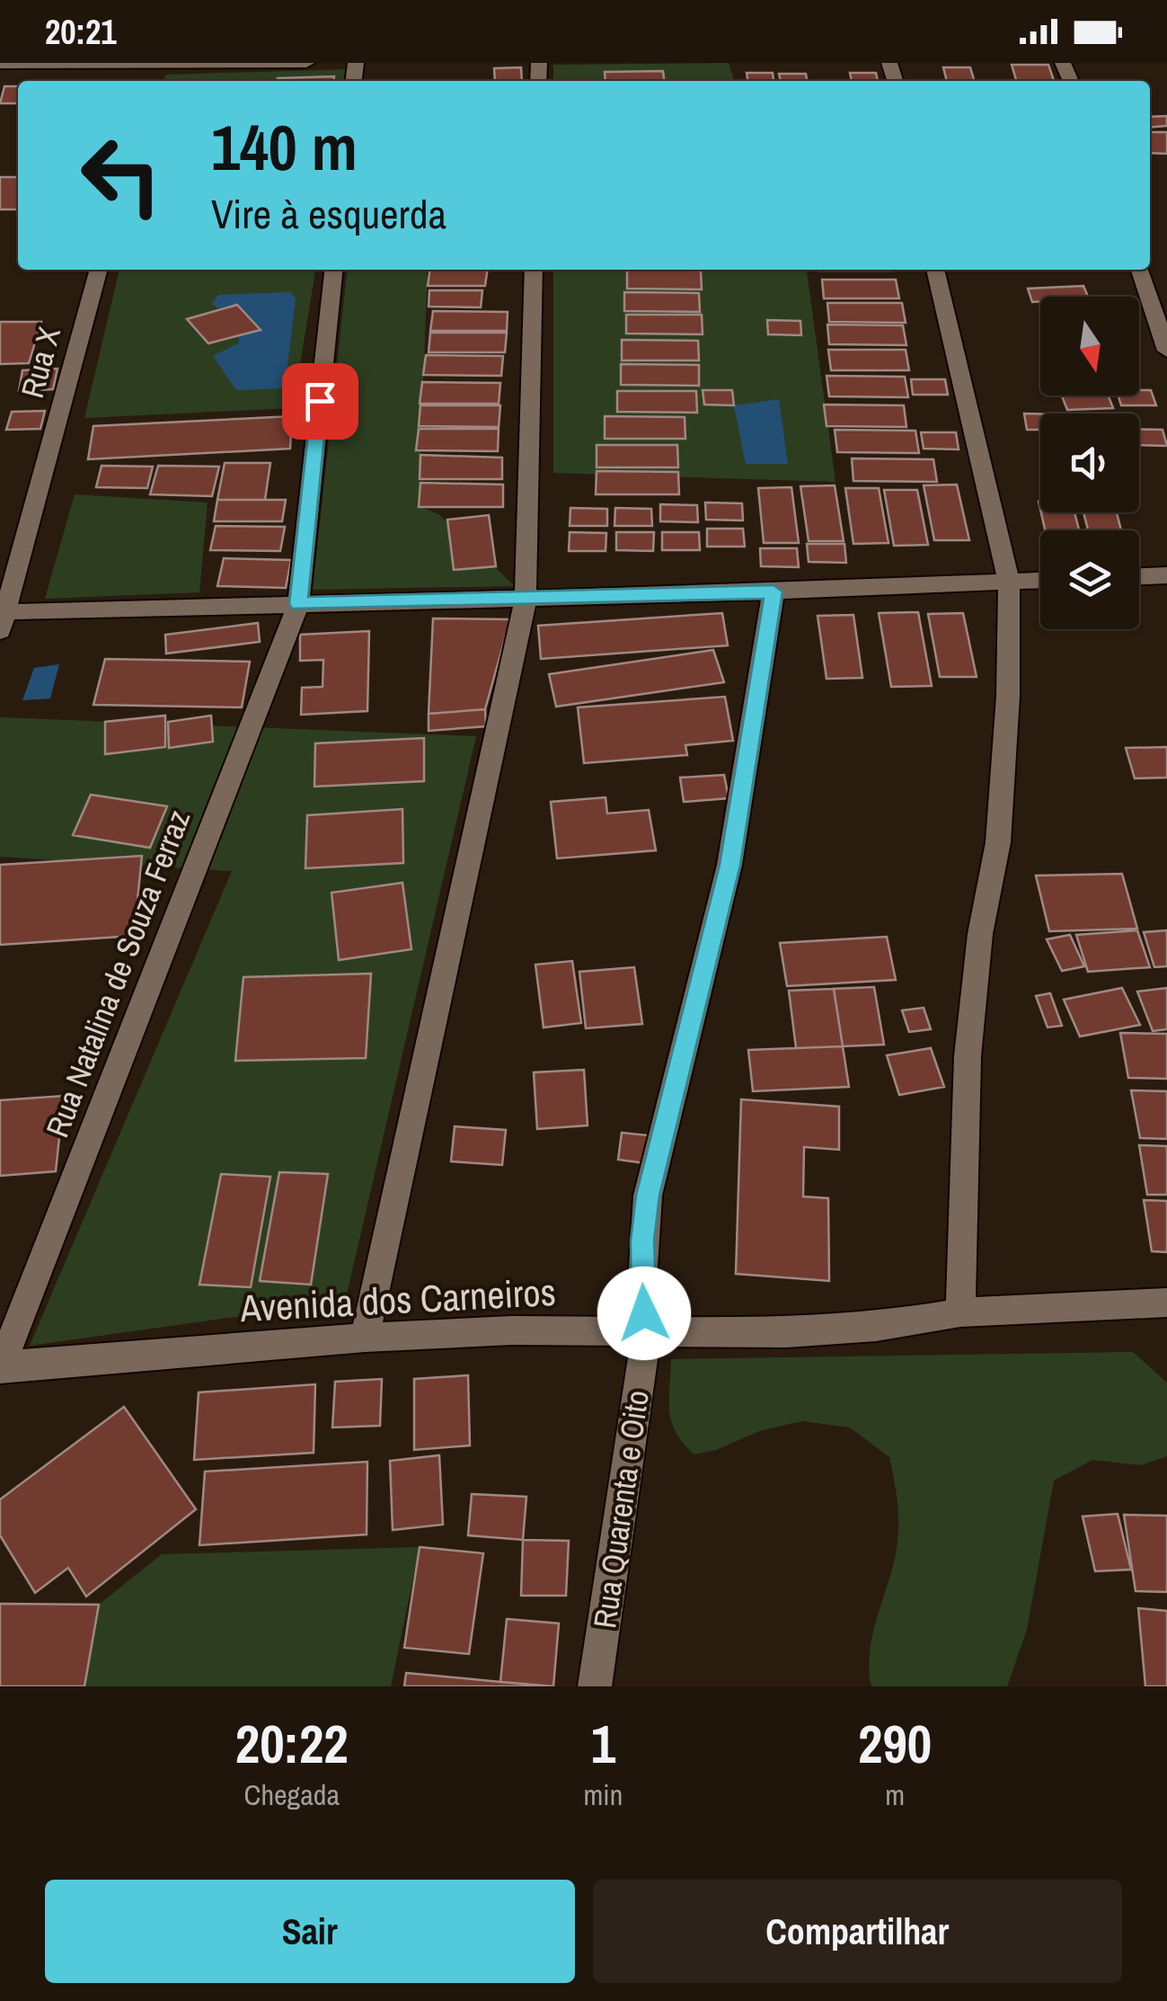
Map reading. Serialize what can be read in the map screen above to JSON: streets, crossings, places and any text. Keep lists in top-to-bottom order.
{
  "streets": {
    "street": [
      "Rua X",
      "Rua Natalina de Souza Ferraz",
      "Avenida dos Carneiros",
      "Rua Quarenta e Oito"
    ]
  },
  "crossings": [
    ["Rua Natalina de Souza Ferraz", "Avenida dos Carneiros"],
    ["Avenida dos Carneiros", "Rua Quarenta e Oito"]
  ],
  "north": "bottom",
  "page": {
    "status": "20:21",
    "turn": ["140 m", "Vire à esquerda"],
    "eta": [
      "20:22",
      "Chegada",
      "1",
      "min",
      "290",
      "m"
    ],
    "buttons": ["Sair", "Compartilhar"]
  }
}
